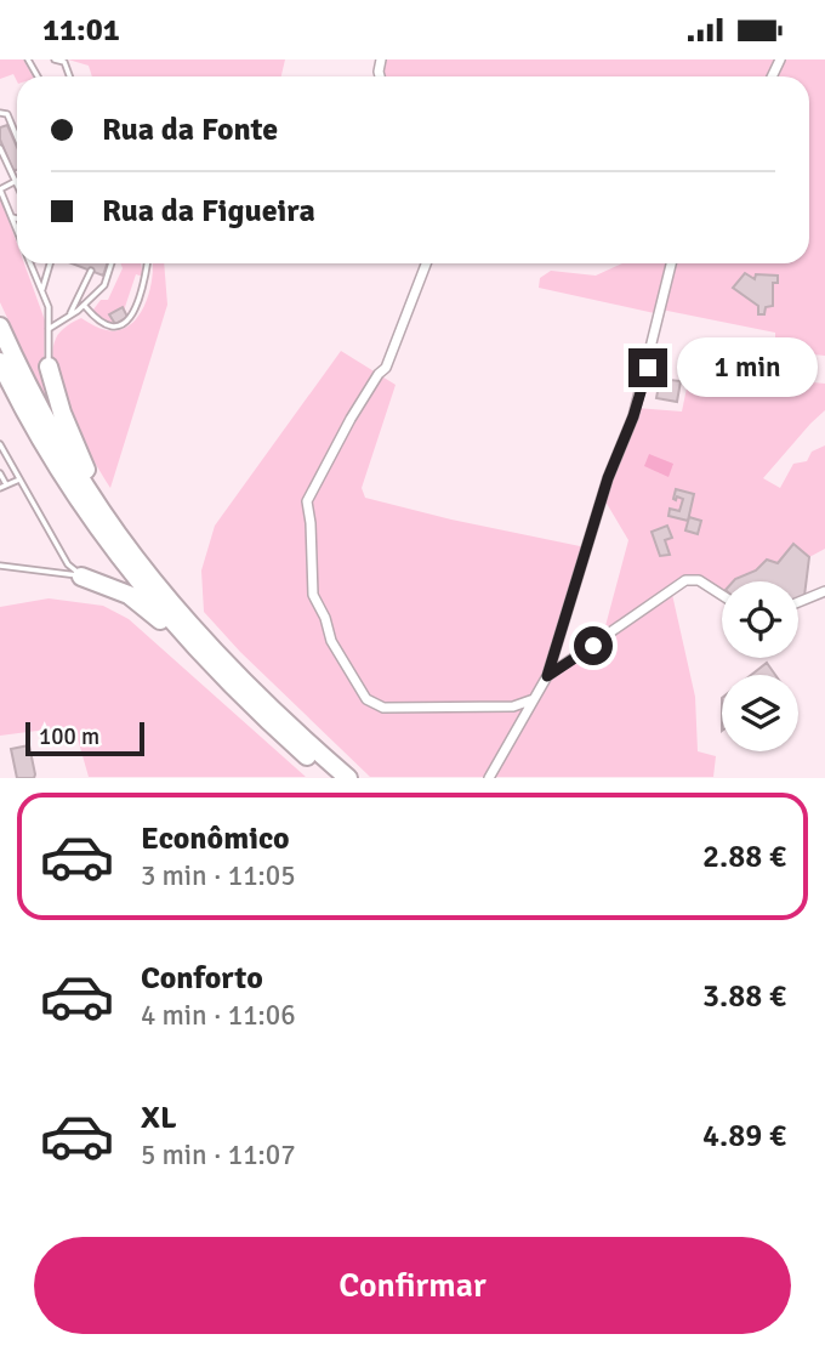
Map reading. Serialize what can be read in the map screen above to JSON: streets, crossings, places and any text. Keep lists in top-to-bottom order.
{
  "scale_bar": "100 m",
  "page": {
    "status": "11:01",
    "banner": ["Rua da Fonte", "Rua da Figueira"],
    "bubble": "1 min",
    "scale": "100 m",
    "list": [
      {
        "name": "Econômico",
        "note": "3 min · 11:05",
        "value": "2.88 €"
      },
      {
        "name": "Conforto",
        "note": "4 min · 11:06",
        "value": "3.88 €"
      },
      {
        "name": "XL",
        "note": "5 min · 11:07",
        "value": "4.89 €"
      }
    ],
    "buttons": "Confirmar"
  }
}
